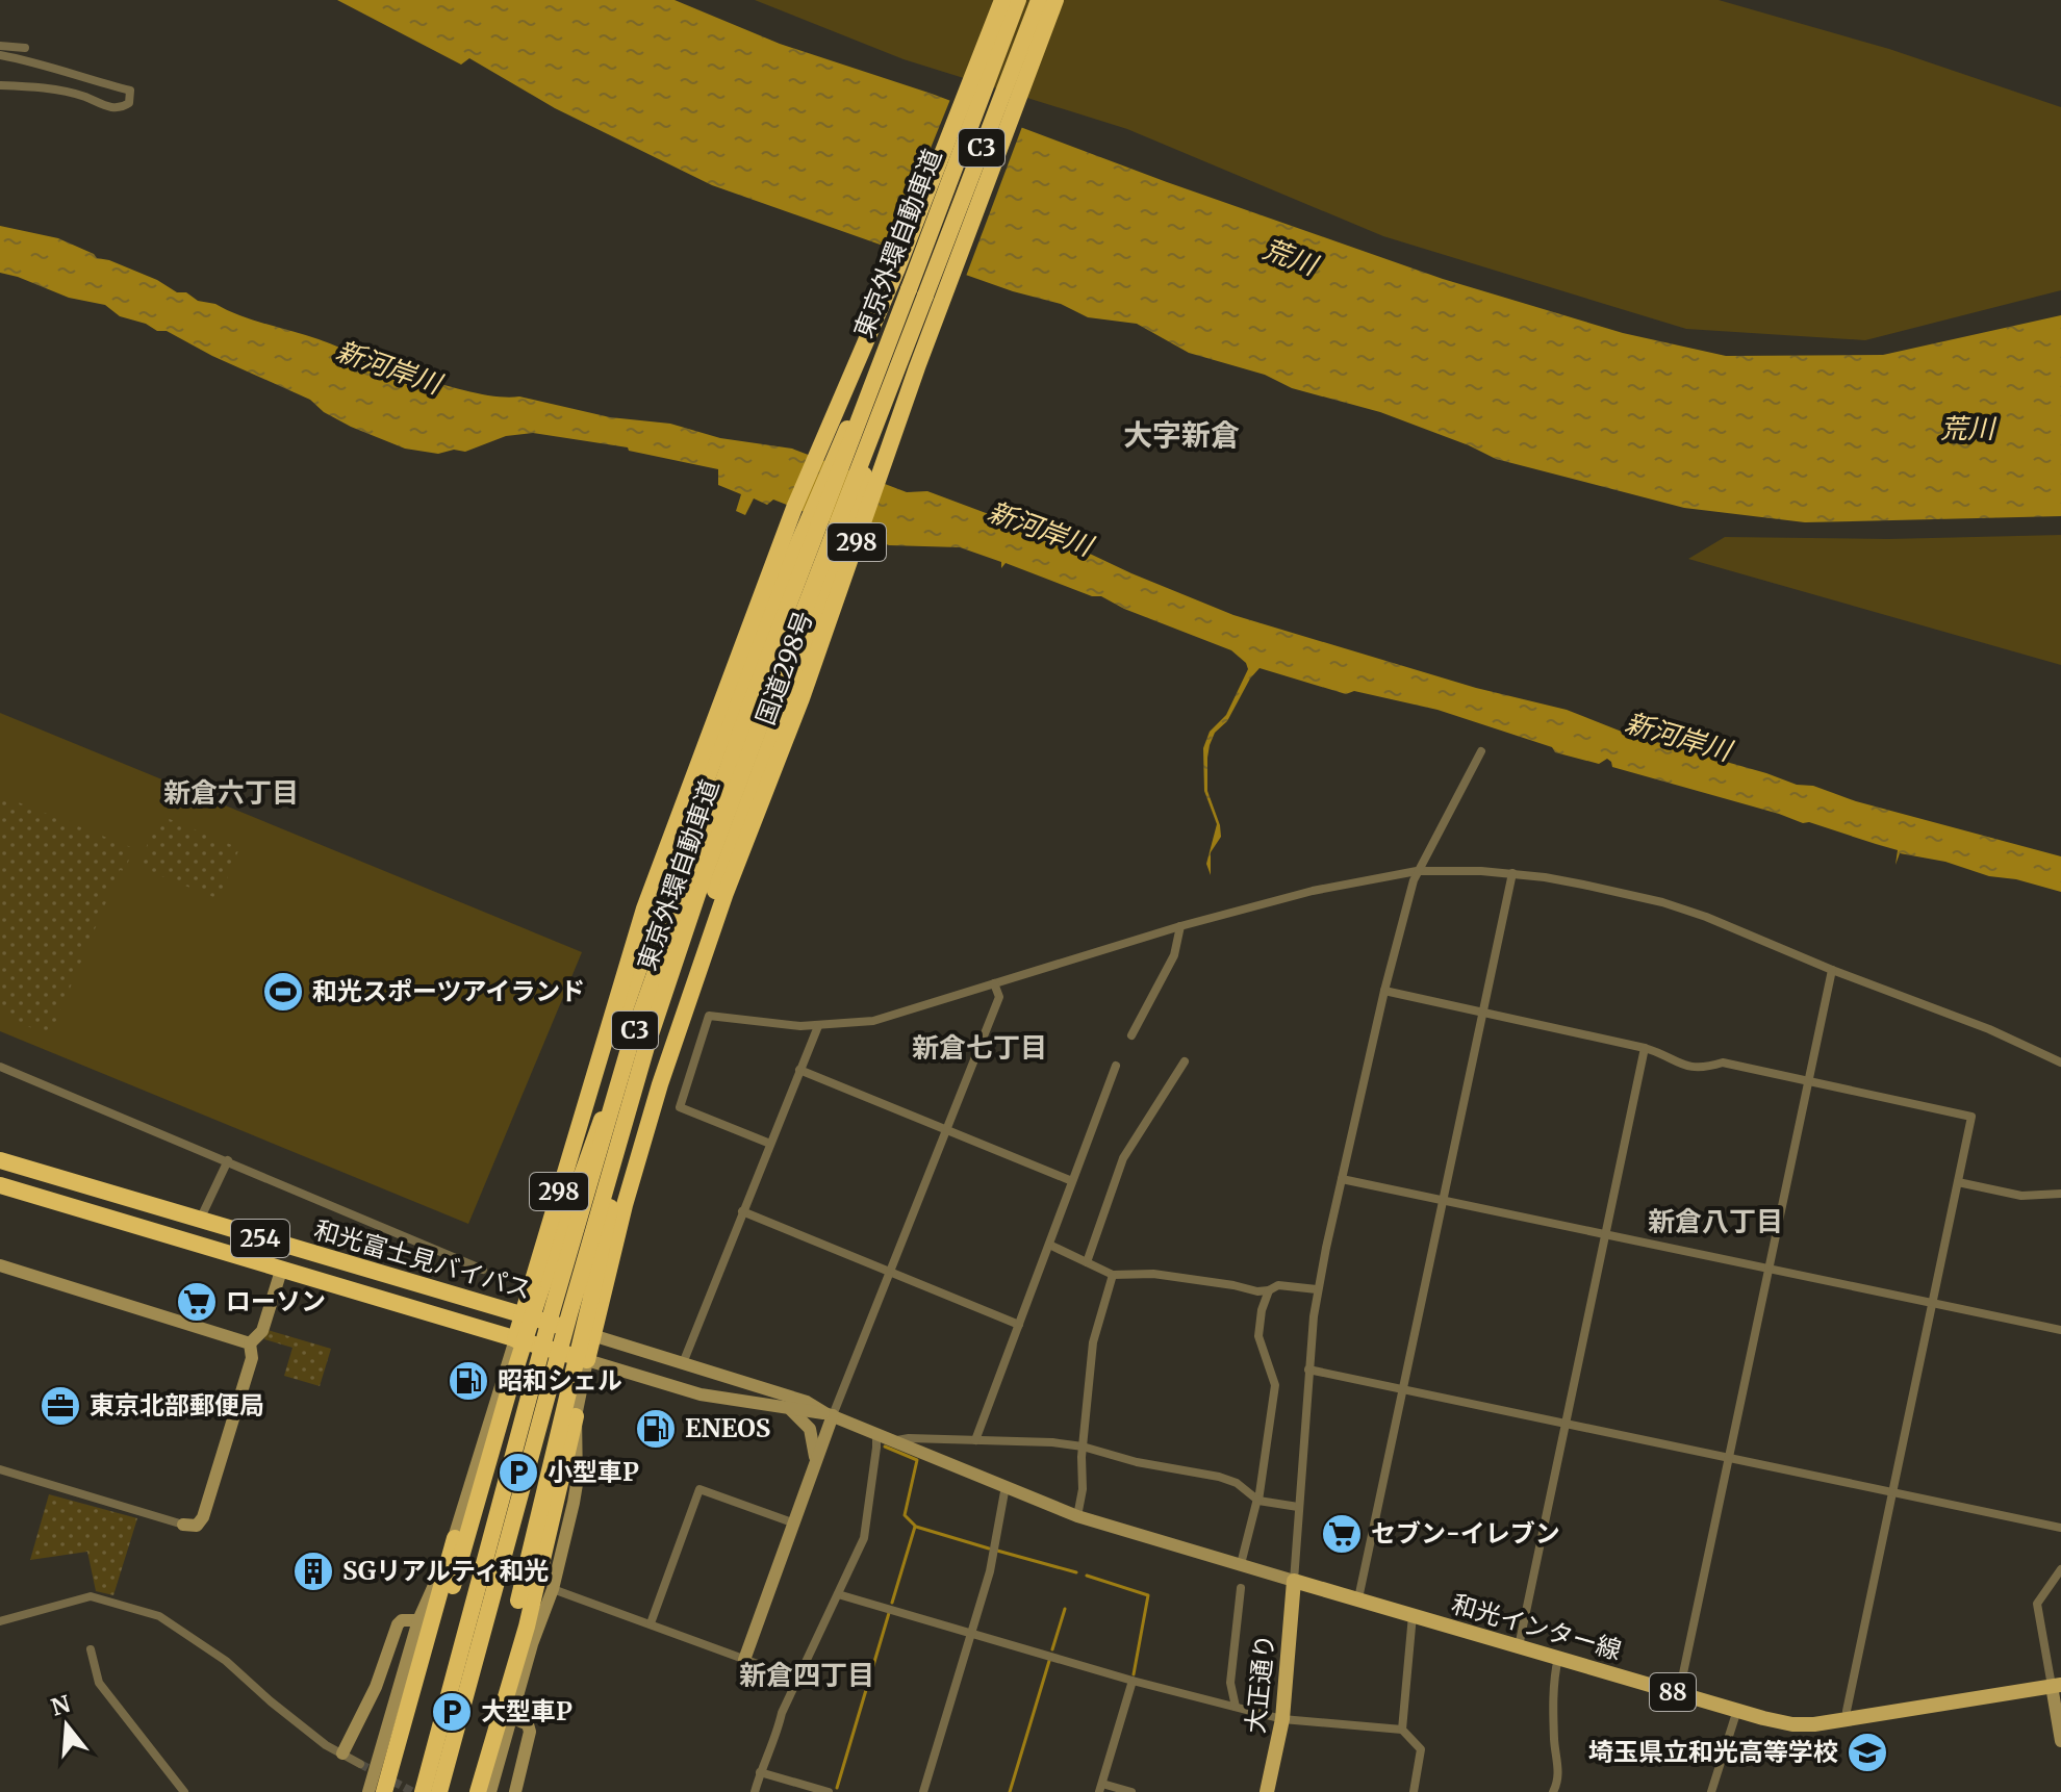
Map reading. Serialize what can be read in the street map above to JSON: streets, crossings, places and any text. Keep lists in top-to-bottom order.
{
  "streets": {
    "highway": [
      "C3",
      "東京外環自動車道",
      "298",
      "国道298号",
      "254",
      "和光富士見バイパス"
    ],
    "main road": ["和光インター線", "大正通り", "88"]
  },
  "crossings": [
    ["国道298号", "和光富士見バイパス"],
    ["和光インター線", "大正通り"]
  ],
  "districts": [
    "大字新倉",
    "新倉六丁目",
    "新倉七丁目",
    "新倉八丁目",
    "新倉四丁目"
  ],
  "water": ["荒川", "新河岸川"],
  "places": {
    "sports": ["和光スポーツアイランド"],
    "supermarket": ["ローソン", "セブン-イレブン"],
    "fuel station": ["昭和シェル", "ENEOS"],
    "office": ["東京北部郵便局"],
    "parking": ["小型車P", "大型車P"],
    "building": ["SGリアルティ和光"],
    "school or university": ["埼玉県立和光高等学校"]
  },
  "north": "top"
}
